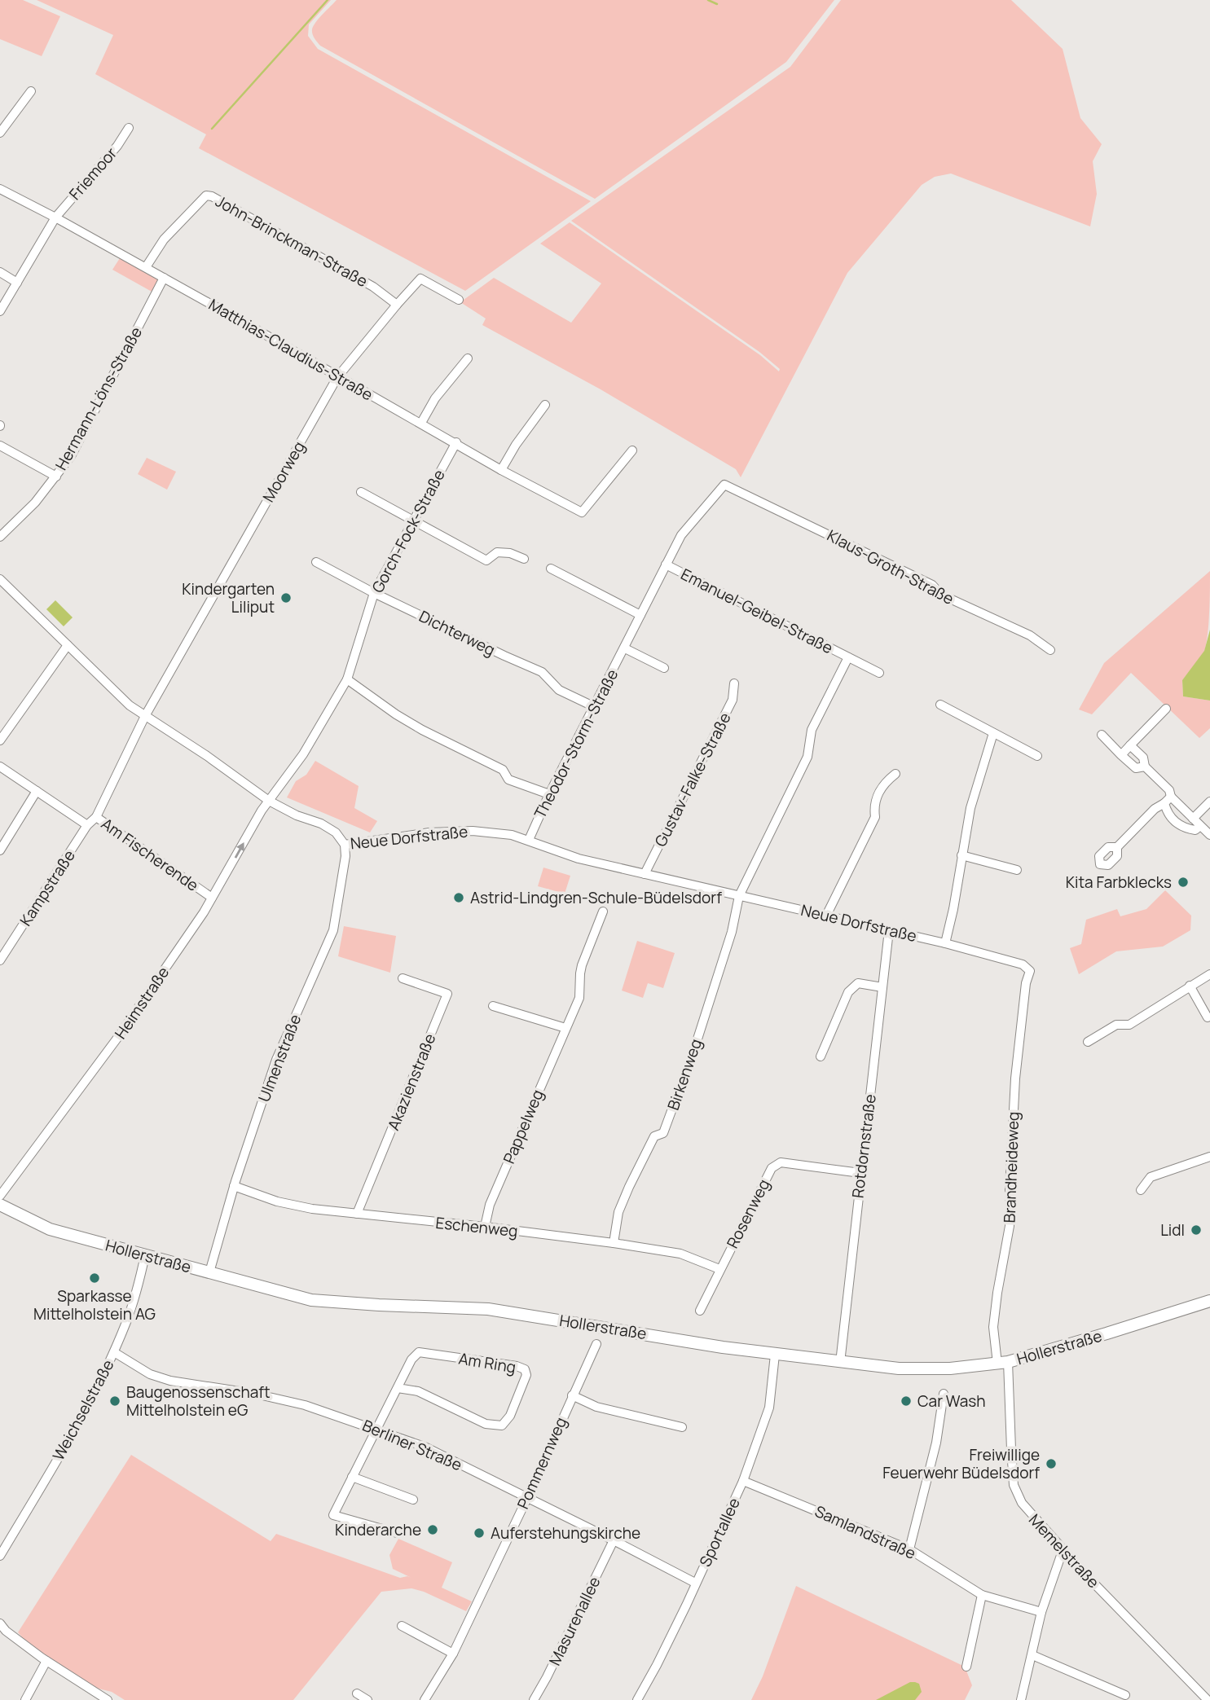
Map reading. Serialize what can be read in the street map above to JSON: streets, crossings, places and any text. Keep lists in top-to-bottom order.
{
  "streets": {
    "main road": ["Hollerstraße"],
    "street": [
      "Friemoor",
      "John-Brinckman-Straße",
      "Matthias-Claudius-Straße",
      "Hermann-Löns-Straße",
      "Moorweg",
      "Gorch-Fock-Straße",
      "Klaus-Groth-Straße",
      "Emanuel-Geibel-Straße",
      "Dichterweg",
      "Theodor-Storm-Straße",
      "Gustav-Falke-Straße",
      "Neue Dorfstraße",
      "Am Fischerende",
      "Kampstraße",
      "Heimstraße",
      "Ulmenstraße",
      "Birkenweg",
      "Akazienstraße",
      "Pappelweg",
      "Rotdornstraße",
      "Brandheideweg",
      "Rosenweg",
      "Eschenweg",
      "Am Ring",
      "Weichselstraße",
      "Berliner Straße",
      "Pommernweg",
      "Sportallee",
      "Samlandstraße",
      "Memelstraße",
      "Masurenallee"
    ]
  },
  "crossings": [
    ["Friemoor", "Matthias-Claudius-Straße"],
    ["John-Brinckman-Straße", "Matthias-Claudius-Straße"],
    ["John-Brinckman-Straße", "Moorweg"],
    ["Matthias-Claudius-Straße", "Hermann-Löns-Straße"],
    ["Matthias-Claudius-Straße", "Moorweg"],
    ["Matthias-Claudius-Straße", "Gorch-Fock-Straße"],
    ["Moorweg", "Neue Dorfstraße"],
    ["Moorweg", "Am Fischerende"],
    ["Gorch-Fock-Straße", "Dichterweg"],
    ["Gorch-Fock-Straße", "Neue Dorfstraße"],
    ["Gorch-Fock-Straße", "Heimstraße"],
    ["Klaus-Groth-Straße", "Theodor-Storm-Straße"],
    ["Emanuel-Geibel-Straße", "Theodor-Storm-Straße"],
    ["Emanuel-Geibel-Straße", "Neue Dorfstraße"],
    ["Emanuel-Geibel-Straße", "Birkenweg"],
    ["Dichterweg", "Theodor-Storm-Straße"],
    ["Theodor-Storm-Straße", "Neue Dorfstraße"],
    ["Gustav-Falke-Straße", "Neue Dorfstraße"],
    ["Neue Dorfstraße", "Am Fischerende"],
    ["Neue Dorfstraße", "Heimstraße"],
    ["Neue Dorfstraße", "Ulmenstraße"],
    ["Neue Dorfstraße", "Birkenweg"],
    ["Neue Dorfstraße", "Rotdornstraße"],
    ["Neue Dorfstraße", "Brandheideweg"],
    ["Am Fischerende", "Kampstraße"],
    ["Am Fischerende", "Heimstraße"],
    ["Ulmenstraße", "Eschenweg"],
    ["Ulmenstraße", "Hollerstraße"],
    ["Birkenweg", "Eschenweg"],
    ["Akazienstraße", "Eschenweg"],
    ["Pappelweg", "Eschenweg"],
    ["Rotdornstraße", "Rosenweg"],
    ["Rotdornstraße", "Hollerstraße"],
    ["Brandheideweg", "Hollerstraße"],
    ["Brandheideweg", "Memelstraße"],
    ["Rosenweg", "Eschenweg"],
    ["Hollerstraße", "Weichselstraße"],
    ["Hollerstraße", "Sportallee"],
    ["Hollerstraße", "Memelstraße"],
    ["Am Ring", "Berliner Straße"],
    ["Weichselstraße", "Berliner Straße"],
    ["Berliner Straße", "Pommernweg"],
    ["Berliner Straße", "Sportallee"],
    ["Berliner Straße", "Masurenallee"],
    ["Sportallee", "Samlandstraße"]
  ],
  "places": [
    "Kindergarten Liliput",
    "Kita Farbklecks",
    "Astrid-Lindgren-Schule-Büdelsdorf",
    "Lidl",
    "Sparkasse Mittelholstein AG",
    "Baugenossenschaft Mittelholstein eG",
    "Car Wash",
    "Freiwillige Feuerwehr Büdelsdorf",
    "Kinderarche",
    "Auferstehungskirche"
  ]
}
